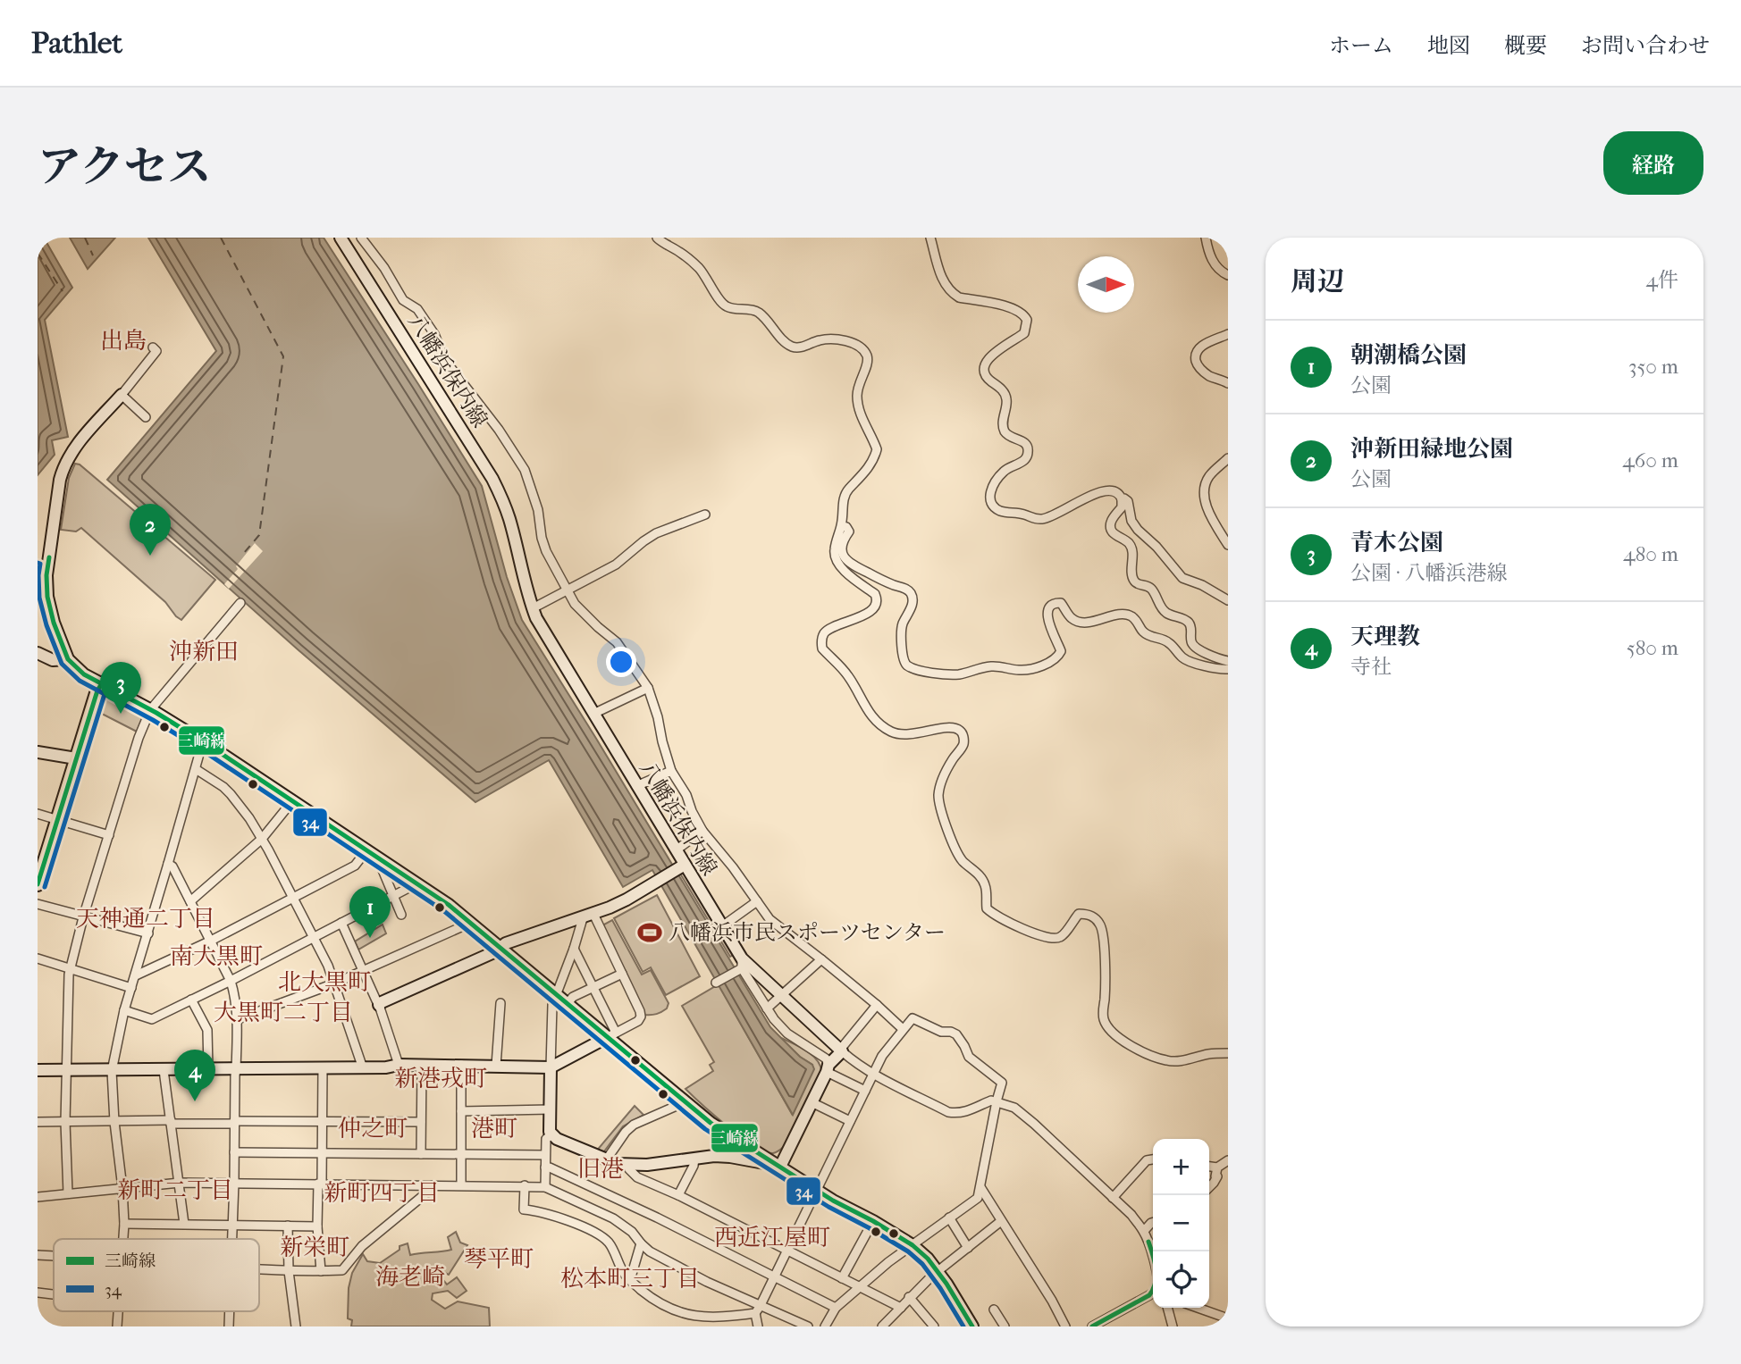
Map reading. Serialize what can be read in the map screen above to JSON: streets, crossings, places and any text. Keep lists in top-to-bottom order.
{
  "streets": {
    "street": ["八幡浜保内線"]
  },
  "districts": [
    "出島",
    "沖新田",
    "天神通二丁目",
    "南大黒町",
    "北大黒町",
    "大黒町二丁目",
    "新港戎町",
    "仲之町",
    "港町",
    "旧港",
    "新町二丁目",
    "新町四丁目",
    "西近江屋町",
    "新栄町",
    "琴平町",
    "海老崎",
    "松本町三丁目"
  ],
  "places": {
    "sports": ["八幡浜市民スポーツセンター"]
  },
  "lines": ["transit line 三崎線", "transit line 34"],
  "legend": ["三崎線", "34"],
  "north": "right",
  "page": {
    "header": "Pathlet",
    "nav": [
      "ホーム",
      "地図",
      "概要",
      "お問い合わせ"
    ],
    "title": "アクセス",
    "buttons": "経路",
    "heading": ["周辺", "4件"],
    "list": [
      {
        "mark": "1",
        "name": "朝潮橋公園",
        "note": "公園",
        "value": "350 m"
      },
      {
        "mark": "2",
        "name": "沖新田緑地公園",
        "note": "公園",
        "value": "460 m"
      },
      {
        "mark": "3",
        "name": "青木公園",
        "note": "公園 · 八幡浜港線",
        "value": "480 m"
      },
      {
        "mark": "4",
        "name": "天理教",
        "note": "寺社",
        "value": "580 m"
      }
    ],
    "pins": [
      "2",
      "3",
      "1",
      "4"
    ],
    "map_buttons": ["+", "−"]
  }
}
